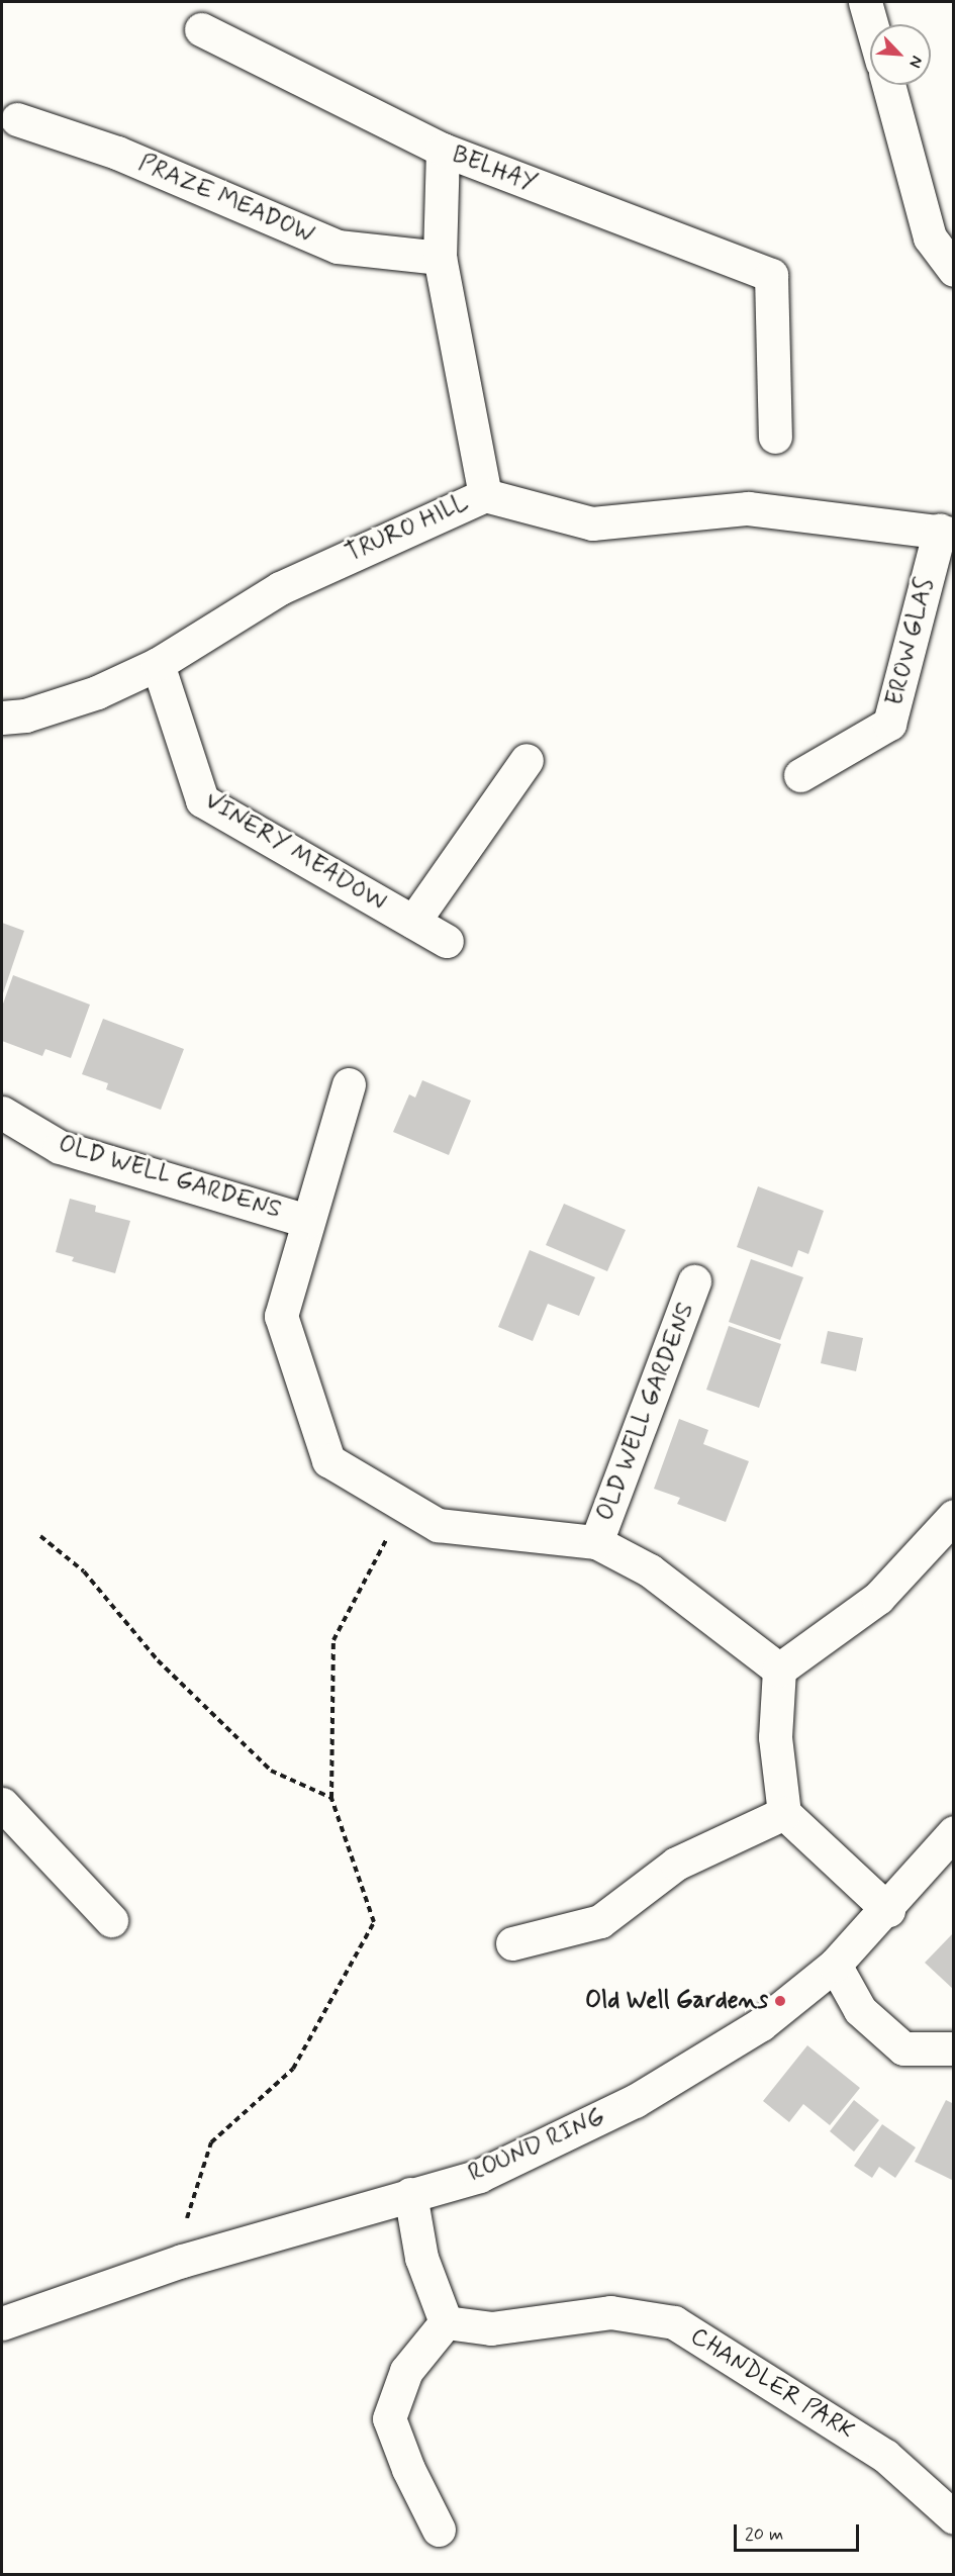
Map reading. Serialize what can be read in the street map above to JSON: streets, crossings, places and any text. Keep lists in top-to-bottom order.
{
  "streets": {
    "street": [
      "BELHAY",
      "PRAZE MEADOW",
      "TRURO HILL",
      "EROW GLAS",
      "VINERY MEADOW",
      "OLD WELL GARDENS",
      "ROUND RING",
      "CHANDLER PARK"
    ]
  },
  "crossings": [
    ["BELHAY", "PRAZE MEADOW"],
    ["BELHAY", "TRURO HILL"],
    ["TRURO HILL", "EROW GLAS"],
    ["TRURO HILL", "VINERY MEADOW"]
  ],
  "places": ["Old Well Gardens"],
  "scale_bar": "20 m",
  "north": "bottom right"
}
